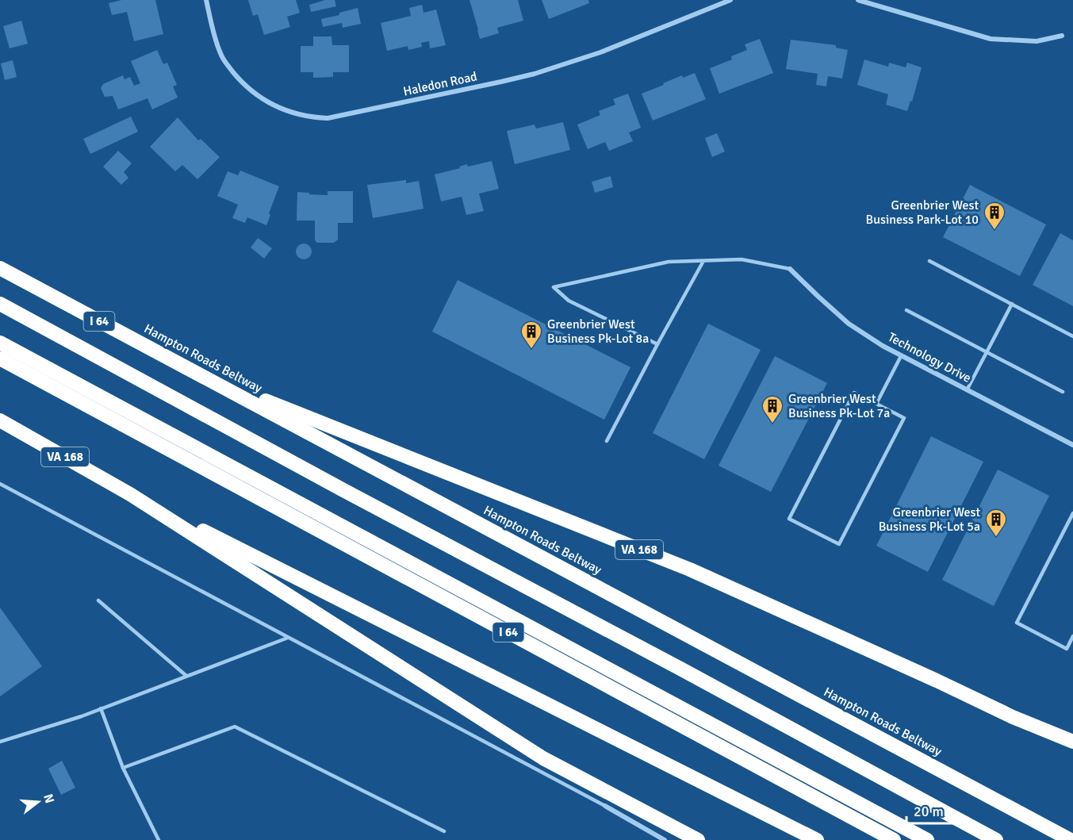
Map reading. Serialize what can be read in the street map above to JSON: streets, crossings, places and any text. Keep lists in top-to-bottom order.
{
  "streets": {
    "highway": ["I 64", "Hampton Roads Beltway", "VA 168"],
    "street": ["Haledon Road", "Technology Drive"]
  },
  "crossings": [
    ["Hampton Roads Beltway", "VA 168"]
  ],
  "places": {
    "building": [
      "Greenbrier West Business Park-Lot 10",
      "Greenbrier West Business Pk-Lot 8a",
      "Greenbrier West Business Pk-Lot 7a",
      "Greenbrier West Business Pk-Lot 5a"
    ]
  },
  "scale_bar": "20 m",
  "north": "right"
}
